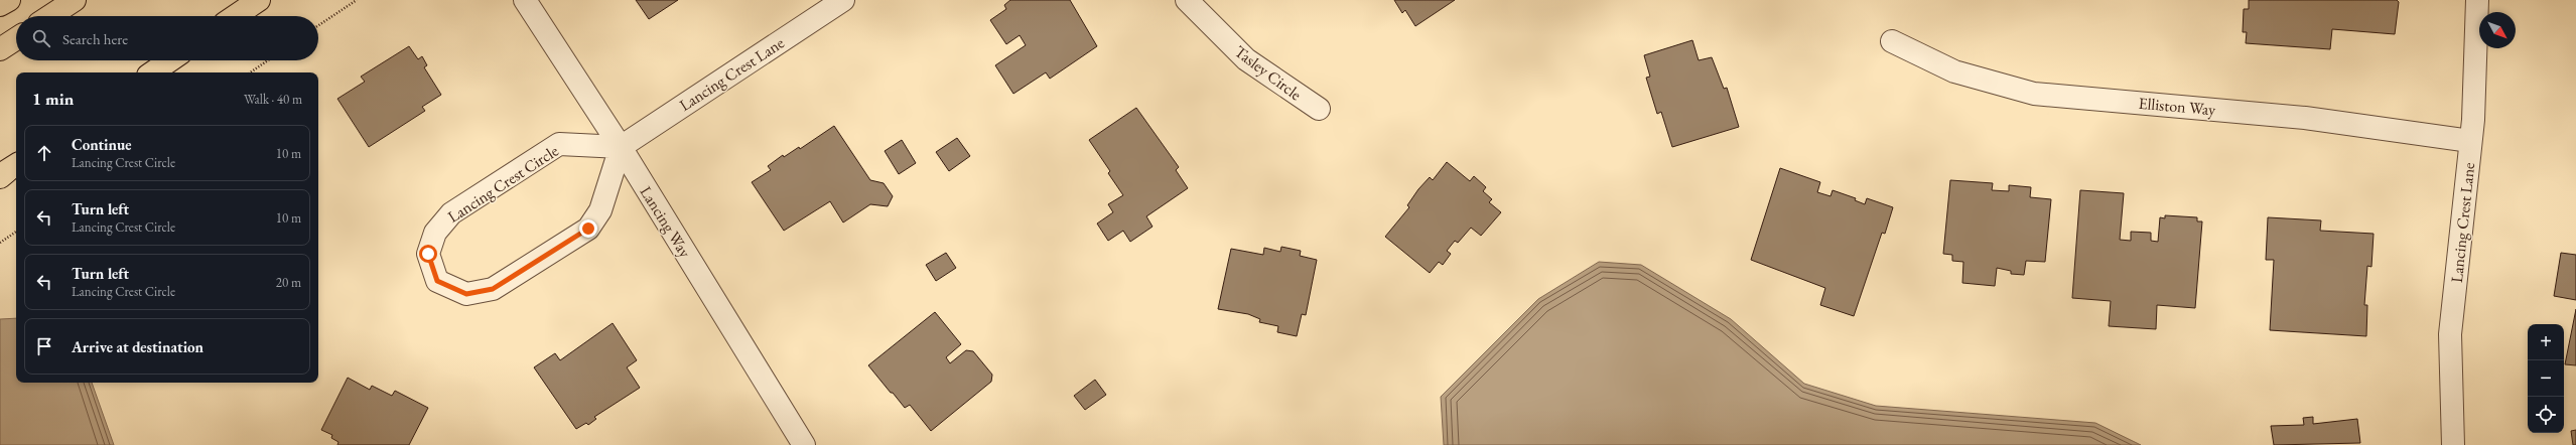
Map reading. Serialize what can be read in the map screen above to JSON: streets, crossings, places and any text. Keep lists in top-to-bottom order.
{
  "streets": {
    "street": [
      "Tasley Circle",
      "Lancing Crest Lane",
      "Elliston Way",
      "Lancing Crest Circle",
      "Lancing Way"
    ]
  },
  "crossings": [
    ["Lancing Crest Lane", "Elliston Way"],
    ["Lancing Crest Lane", "Lancing Crest Circle"],
    ["Lancing Crest Lane", "Lancing Way"],
    ["Lancing Crest Circle", "Lancing Way"]
  ],
  "north": "bottom right",
  "page": {
    "search": "Search here",
    "heading": ["1 min", "Walk · 40 m"],
    "list": [
      ["Continue", "Lancing Crest Circle", "10 m"],
      ["Turn left", "Lancing Crest Circle", "10 m"],
      ["Turn left", "Lancing Crest Circle", "20 m"],
      "Arrive at destination"
    ],
    "map_buttons": ["+", "−"]
  }
}
